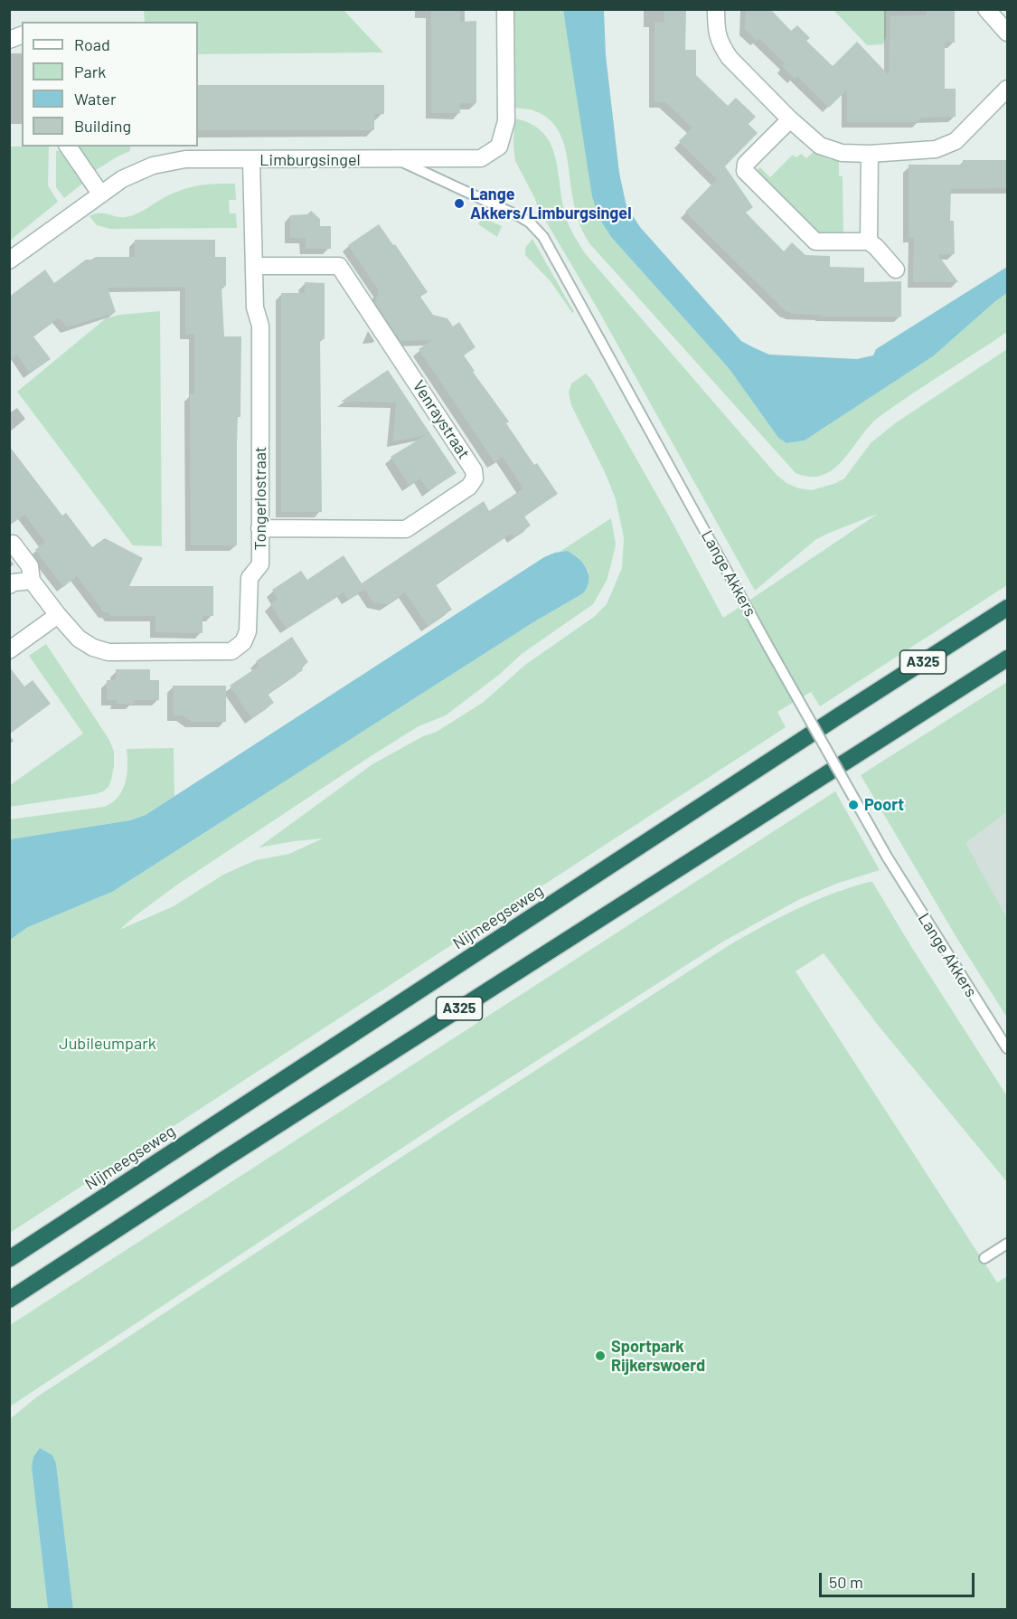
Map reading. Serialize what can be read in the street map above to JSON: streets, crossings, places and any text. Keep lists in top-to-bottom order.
{
  "streets": {
    "highway": ["A325", "Nijmeegseweg"],
    "street": ["Limburgsingel", "Venraystraat", "Tongerlostraat"],
    "lane": ["Lange Akkers"]
  },
  "crossings": [
    ["Limburgsingel", "Tongerlostraat"],
    ["Limburgsingel", "Lange Akkers"],
    ["Venraystraat", "Tongerlostraat"]
  ],
  "parks": ["Jubileumpark"],
  "places": ["Lange Akkers/Limburgsingel", "Poort", "Sportpark Rijkerswoerd"],
  "legend": [
    "Road",
    "Park",
    "Water",
    "Building"
  ],
  "scale_bar": "50 m"
}
